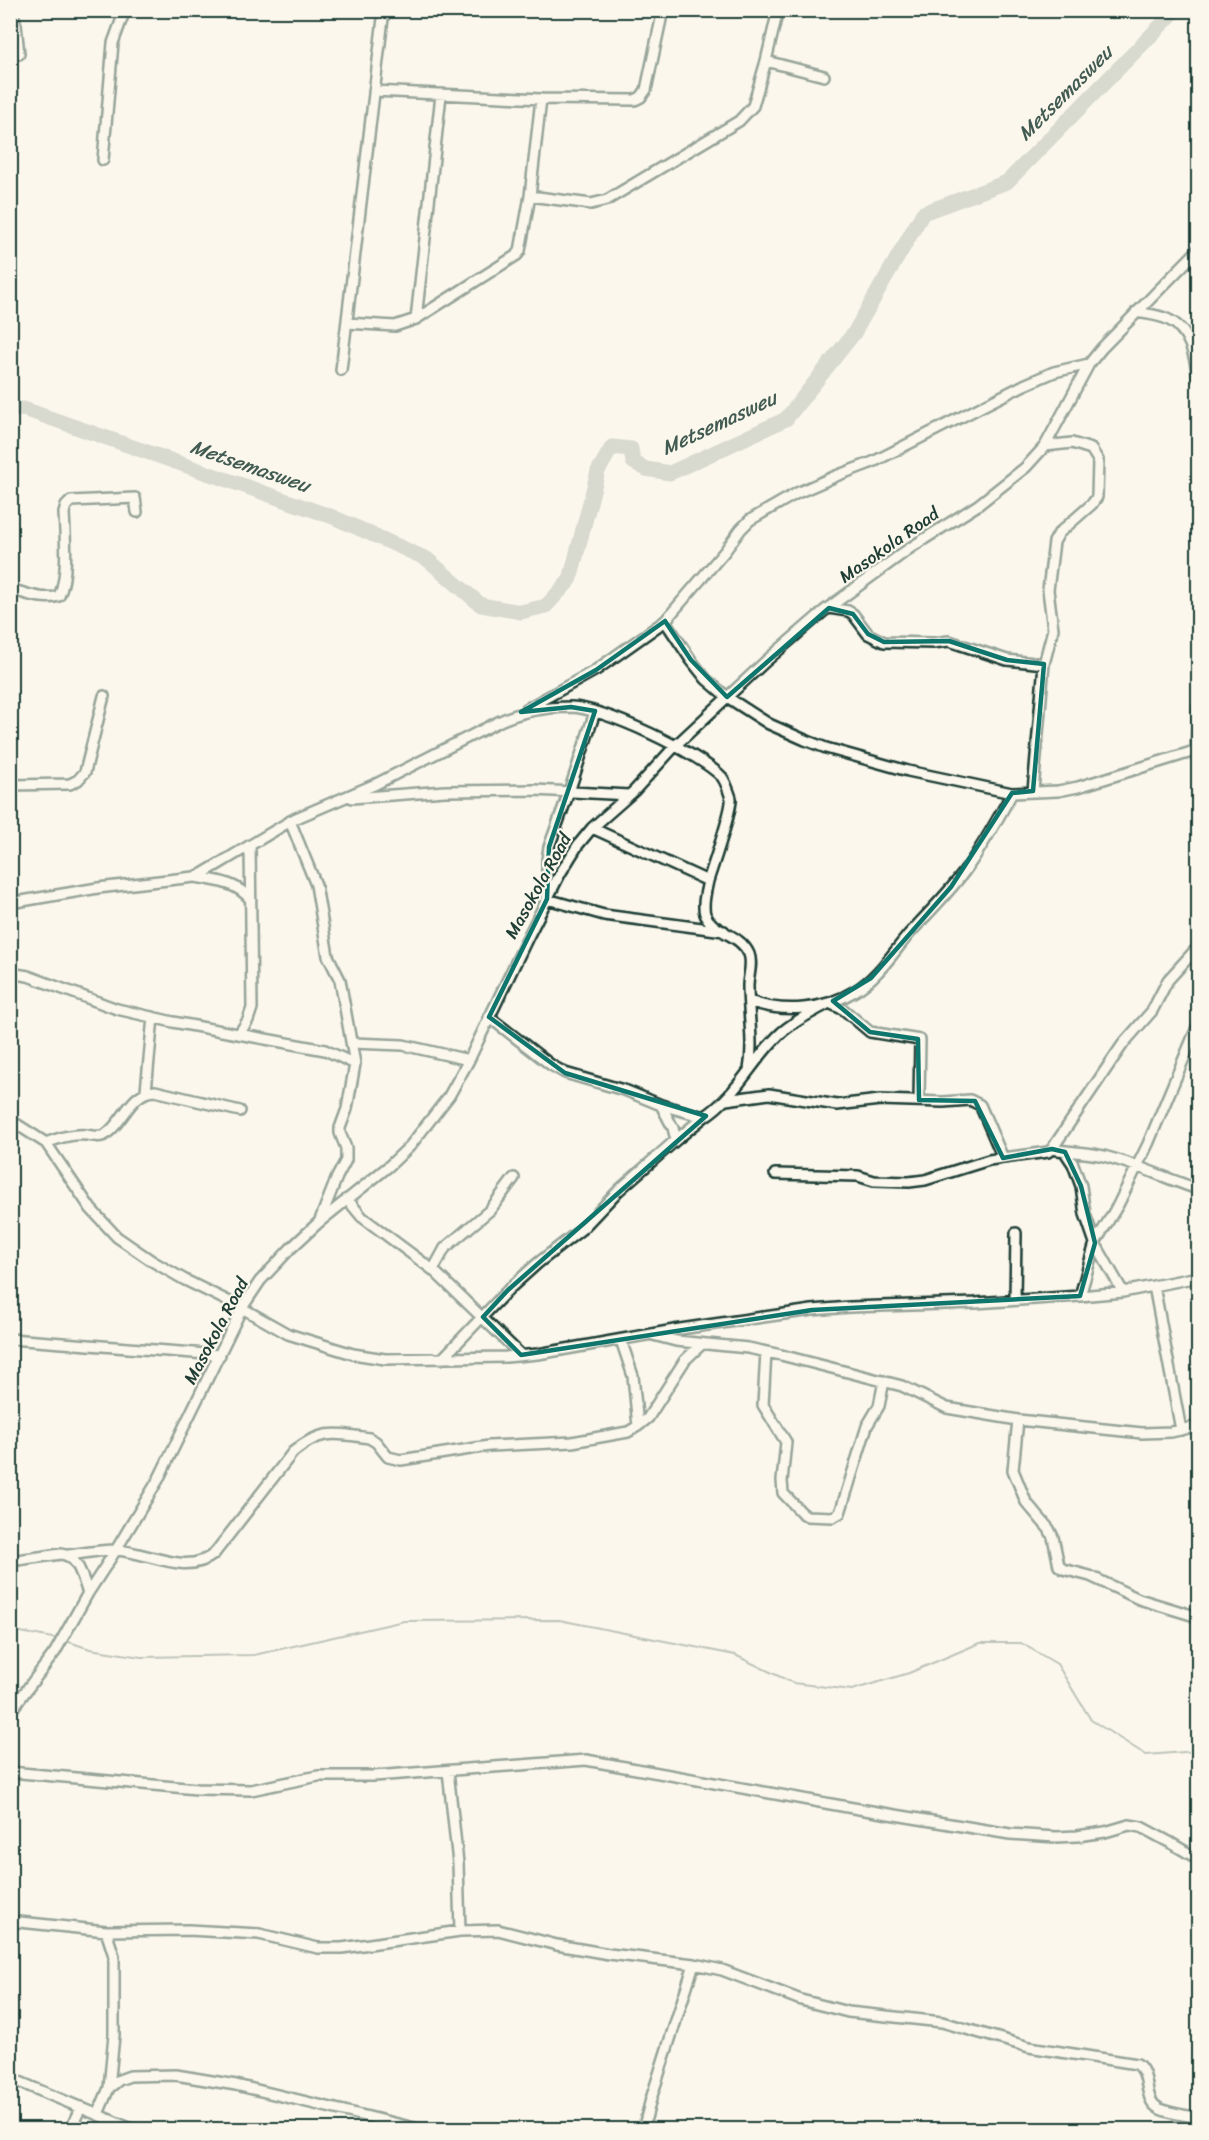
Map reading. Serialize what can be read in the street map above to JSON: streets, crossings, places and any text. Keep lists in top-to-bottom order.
{
  "streets": {
    "street": ["Masokola Road"]
  },
  "water": ["Metsemasweu"]
}
